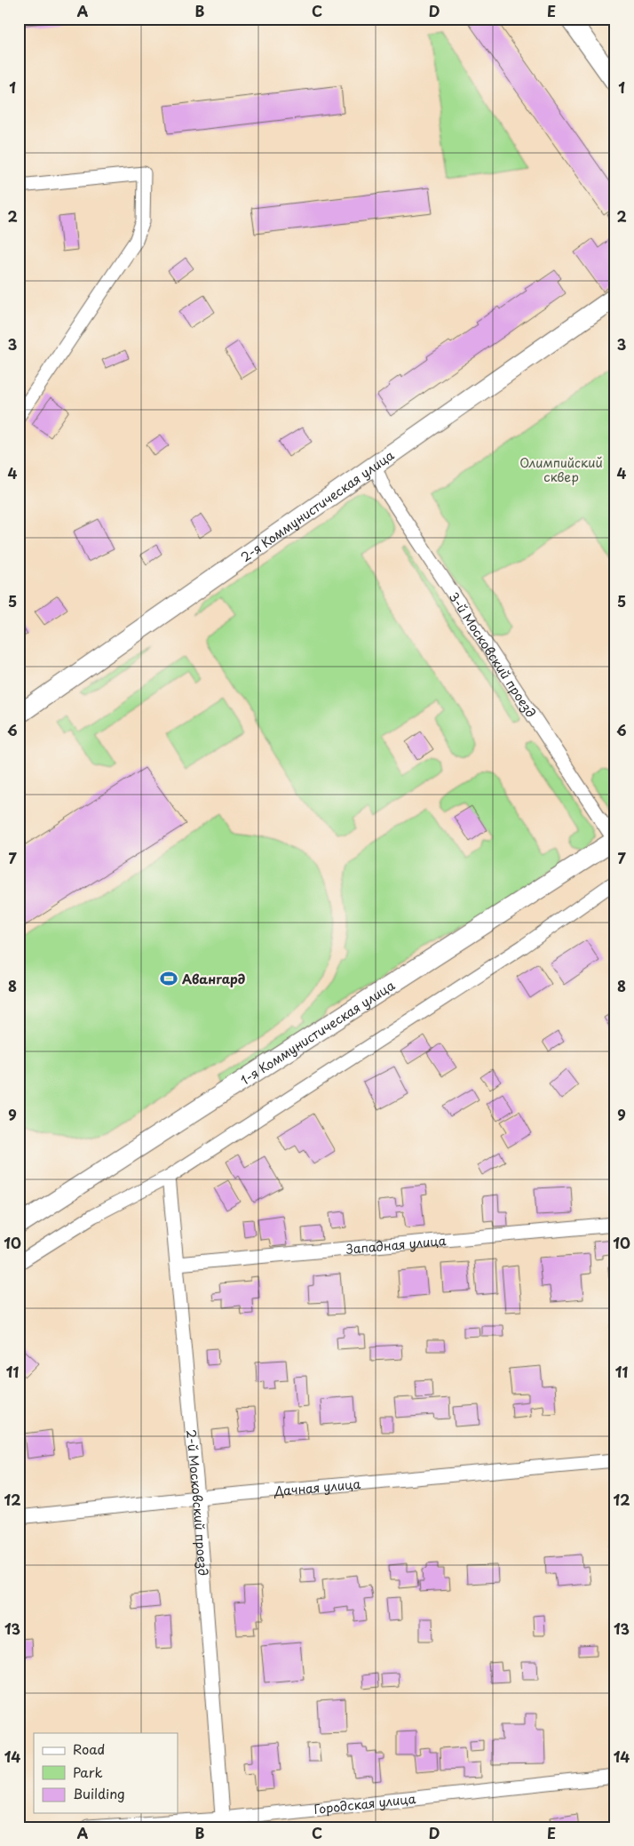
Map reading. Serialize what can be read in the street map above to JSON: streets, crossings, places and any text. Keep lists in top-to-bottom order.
{
  "streets": {
    "street": [
      "2-я Коммунистическая улица",
      "3-й Московский проезд",
      "1-я Коммунистическая улица",
      "Западная улица",
      "Дачная улица",
      "2-й Московский проезд",
      "Городская улица"
    ]
  },
  "crossings": [
    ["2-я Коммунистическая улица", "3-й Московский проезд"],
    ["3-й Московский проезд", "1-я Коммунистическая улица"],
    ["Западная улица", "2-й Московский проезд"],
    ["Дачная улица", "2-й Московский проезд"],
    ["2-й Московский проезд", "Городская улица"]
  ],
  "parks": ["Олимпийский сквер"],
  "places": {
    "sports": ["Авангард"]
  },
  "legend": ["Road", "Park", "Building"],
  "grid": {
    "columns": [
      "A",
      "B",
      "C",
      "D",
      "E"
    ],
    "rows": [
      "1",
      "2",
      "3",
      "4",
      "5",
      "6",
      "7",
      "8",
      "9",
      "10",
      "11",
      "12",
      "13",
      "14"
    ]
  }
}
